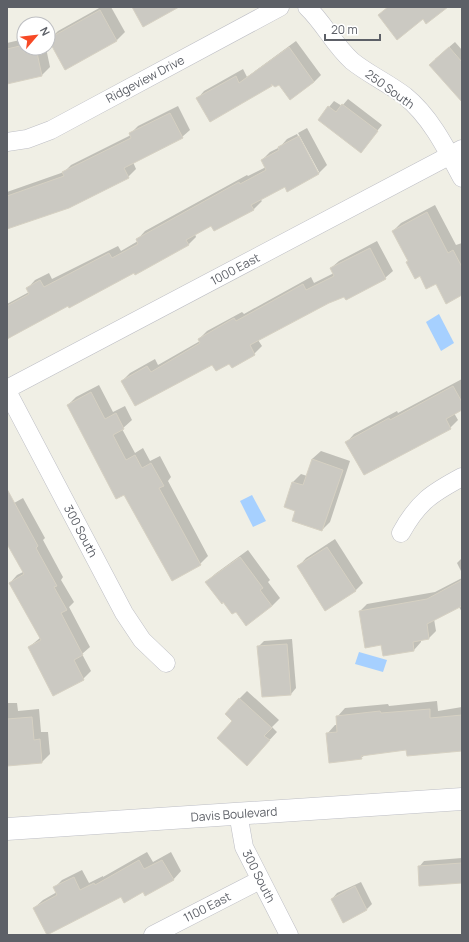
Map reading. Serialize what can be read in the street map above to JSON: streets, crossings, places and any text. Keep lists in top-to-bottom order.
{
  "streets": {
    "street": [
      "Ridgeview Drive",
      "250 South",
      "1000 East",
      "300 South",
      "Davis Boulevard",
      "1100 East"
    ]
  },
  "crossings": [
    ["250 South", "1000 East"],
    ["1000 East", "300 South"],
    ["300 South", "Davis Boulevard"],
    ["300 South", "1100 East"]
  ],
  "scale_bar": "20 m",
  "north": "top right"
}
